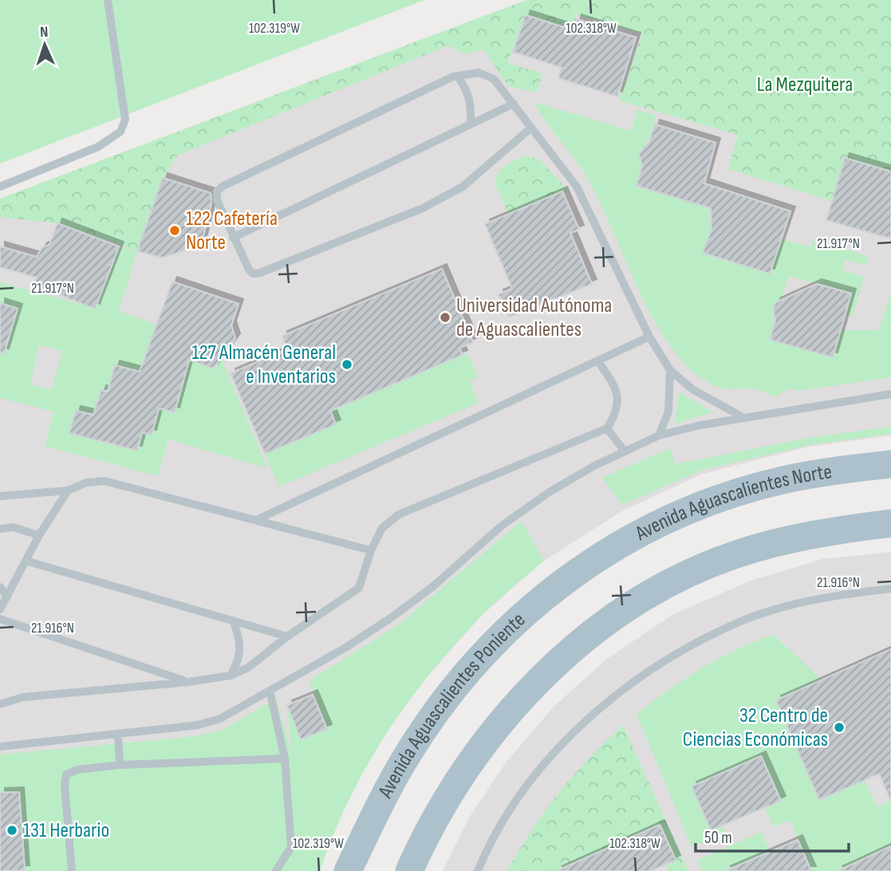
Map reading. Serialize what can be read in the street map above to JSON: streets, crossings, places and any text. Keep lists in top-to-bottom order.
{
  "streets": {
    "main road": ["Avenida Aguascalientes Norte", "Avenida Aguascalientes Poniente"]
  },
  "crossings": [
    ["Avenida Aguascalientes Norte", "Avenida Aguascalientes Poniente"]
  ],
  "parks": ["La Mezquitera"],
  "places": [
    "122 Cafetería Norte",
    "Universidad Autónoma de Aguascalientes",
    "127 Almacén General e Inventarios",
    "32 Centro de Ciencias Económicas",
    "131 Herbario"
  ],
  "scale_bar": "50 m",
  "north": "top",
  "coordinates": [
    "102.319°W",
    "102.318°W",
    "21.917°N",
    "21.916°N"
  ]
}
